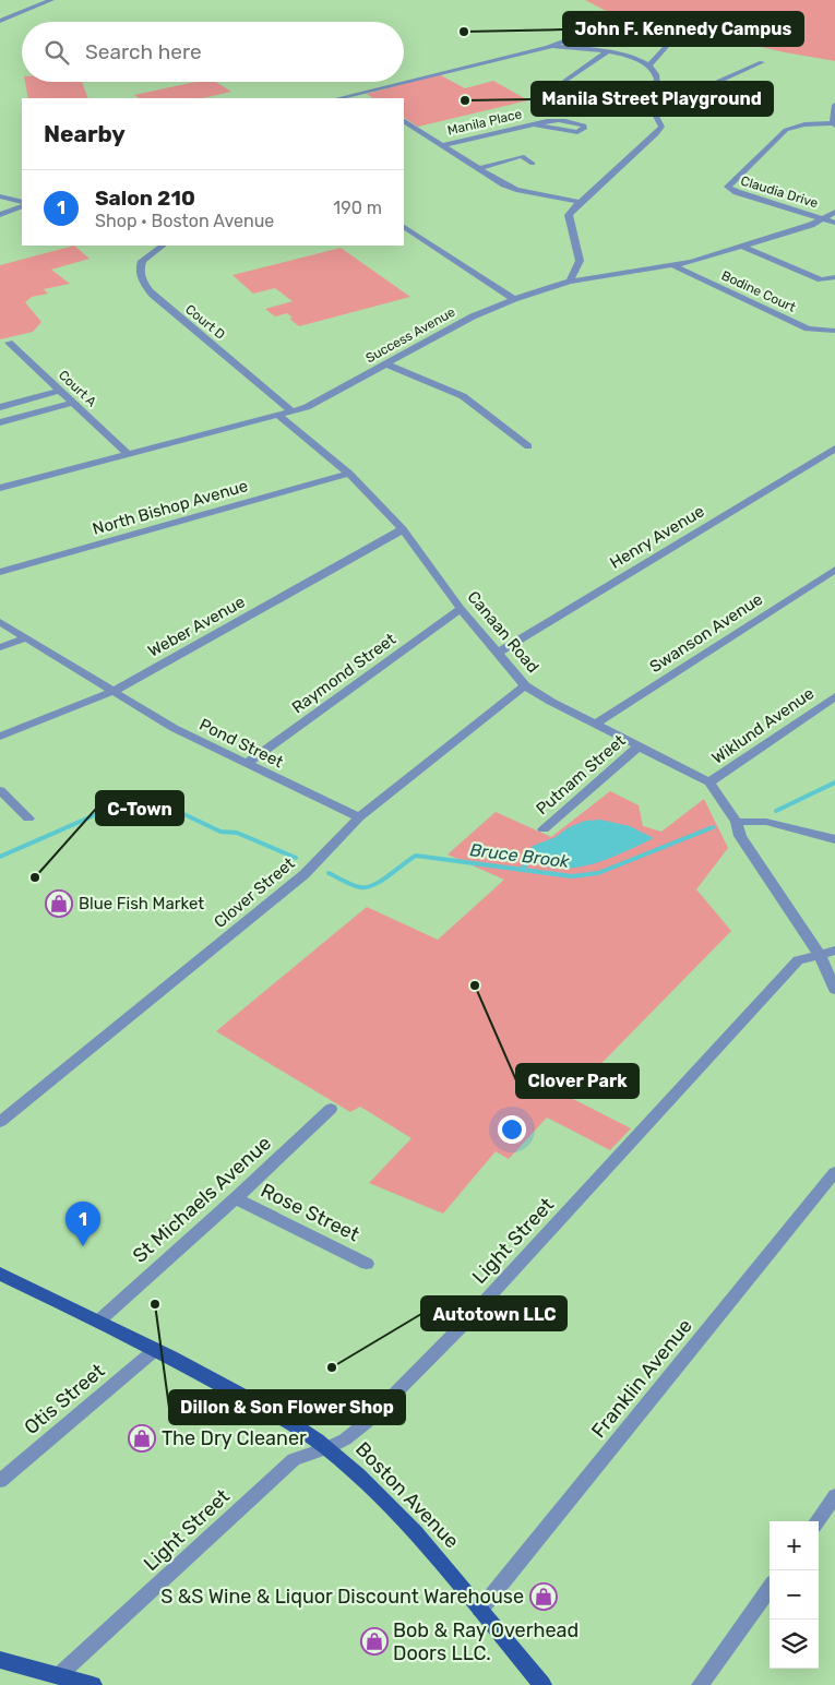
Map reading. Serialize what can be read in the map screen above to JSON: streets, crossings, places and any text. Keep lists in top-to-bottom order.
{
  "streets": {
    "main road": ["Boston Avenue"],
    "street": [
      "Manila Place",
      "Claudia Drive",
      "Bodine Court",
      "Court D",
      "Success Avenue",
      "Court A",
      "North Bishop Avenue",
      "Henry Avenue",
      "Weber Avenue",
      "Canaan Road",
      "Swanson Avenue",
      "Raymond Street",
      "Wiklund Avenue",
      "Pond Street",
      "Putnam Street",
      "Clover Street",
      "St Michaels Avenue",
      "Rose Street",
      "Light Street",
      "Franklin Avenue",
      "Otis Street"
    ]
  },
  "crossings": [
    ["Claudia Drive", "Success Avenue"],
    ["Bodine Court", "Success Avenue"],
    ["Court D", "Success Avenue"],
    ["Success Avenue", "Court A"],
    ["Success Avenue", "Canaan Road"],
    ["North Bishop Avenue", "Canaan Road"],
    ["Henry Avenue", "Canaan Road"],
    ["Weber Avenue", "Canaan Road"],
    ["Weber Avenue", "Pond Street"],
    ["Canaan Road", "Swanson Avenue"],
    ["Canaan Road", "Raymond Street"],
    ["Canaan Road", "Wiklund Avenue"],
    ["Canaan Road", "Putnam Street"],
    ["Canaan Road", "Clover Street"],
    ["Canaan Road", "Light Street"],
    ["Raymond Street", "Pond Street"],
    ["Pond Street", "Clover Street"],
    ["St Michaels Avenue", "Rose Street"],
    ["St Michaels Avenue", "Boston Avenue"],
    ["Light Street", "Boston Avenue"],
    ["Franklin Avenue", "Boston Avenue"],
    ["Otis Street", "Boston Avenue"]
  ],
  "water": ["Bruce Brook"],
  "places": {
    "other": [
      "John F. Kennedy Campus",
      "Manila Street Playground",
      "C-Town",
      "Clover Park",
      "Dillon & Son Flower Shop",
      "Autotown LLC"
    ],
    "shop": [
      "Blue Fish Market",
      "The Dry Cleaner",
      "S &S Wine & Liquor Discount Warehouse",
      "Bob & Ray Overhead Doors LLC."
    ]
  },
  "page": {
    "search": "Search here",
    "heading": "Nearby",
    "list": [
      {
        "mark": "1",
        "name": "Salon 210",
        "note": "Shop · Boston Avenue",
        "value": "190 m"
      }
    ],
    "pins": "1",
    "map_buttons": ["+", "−"]
  }
}
